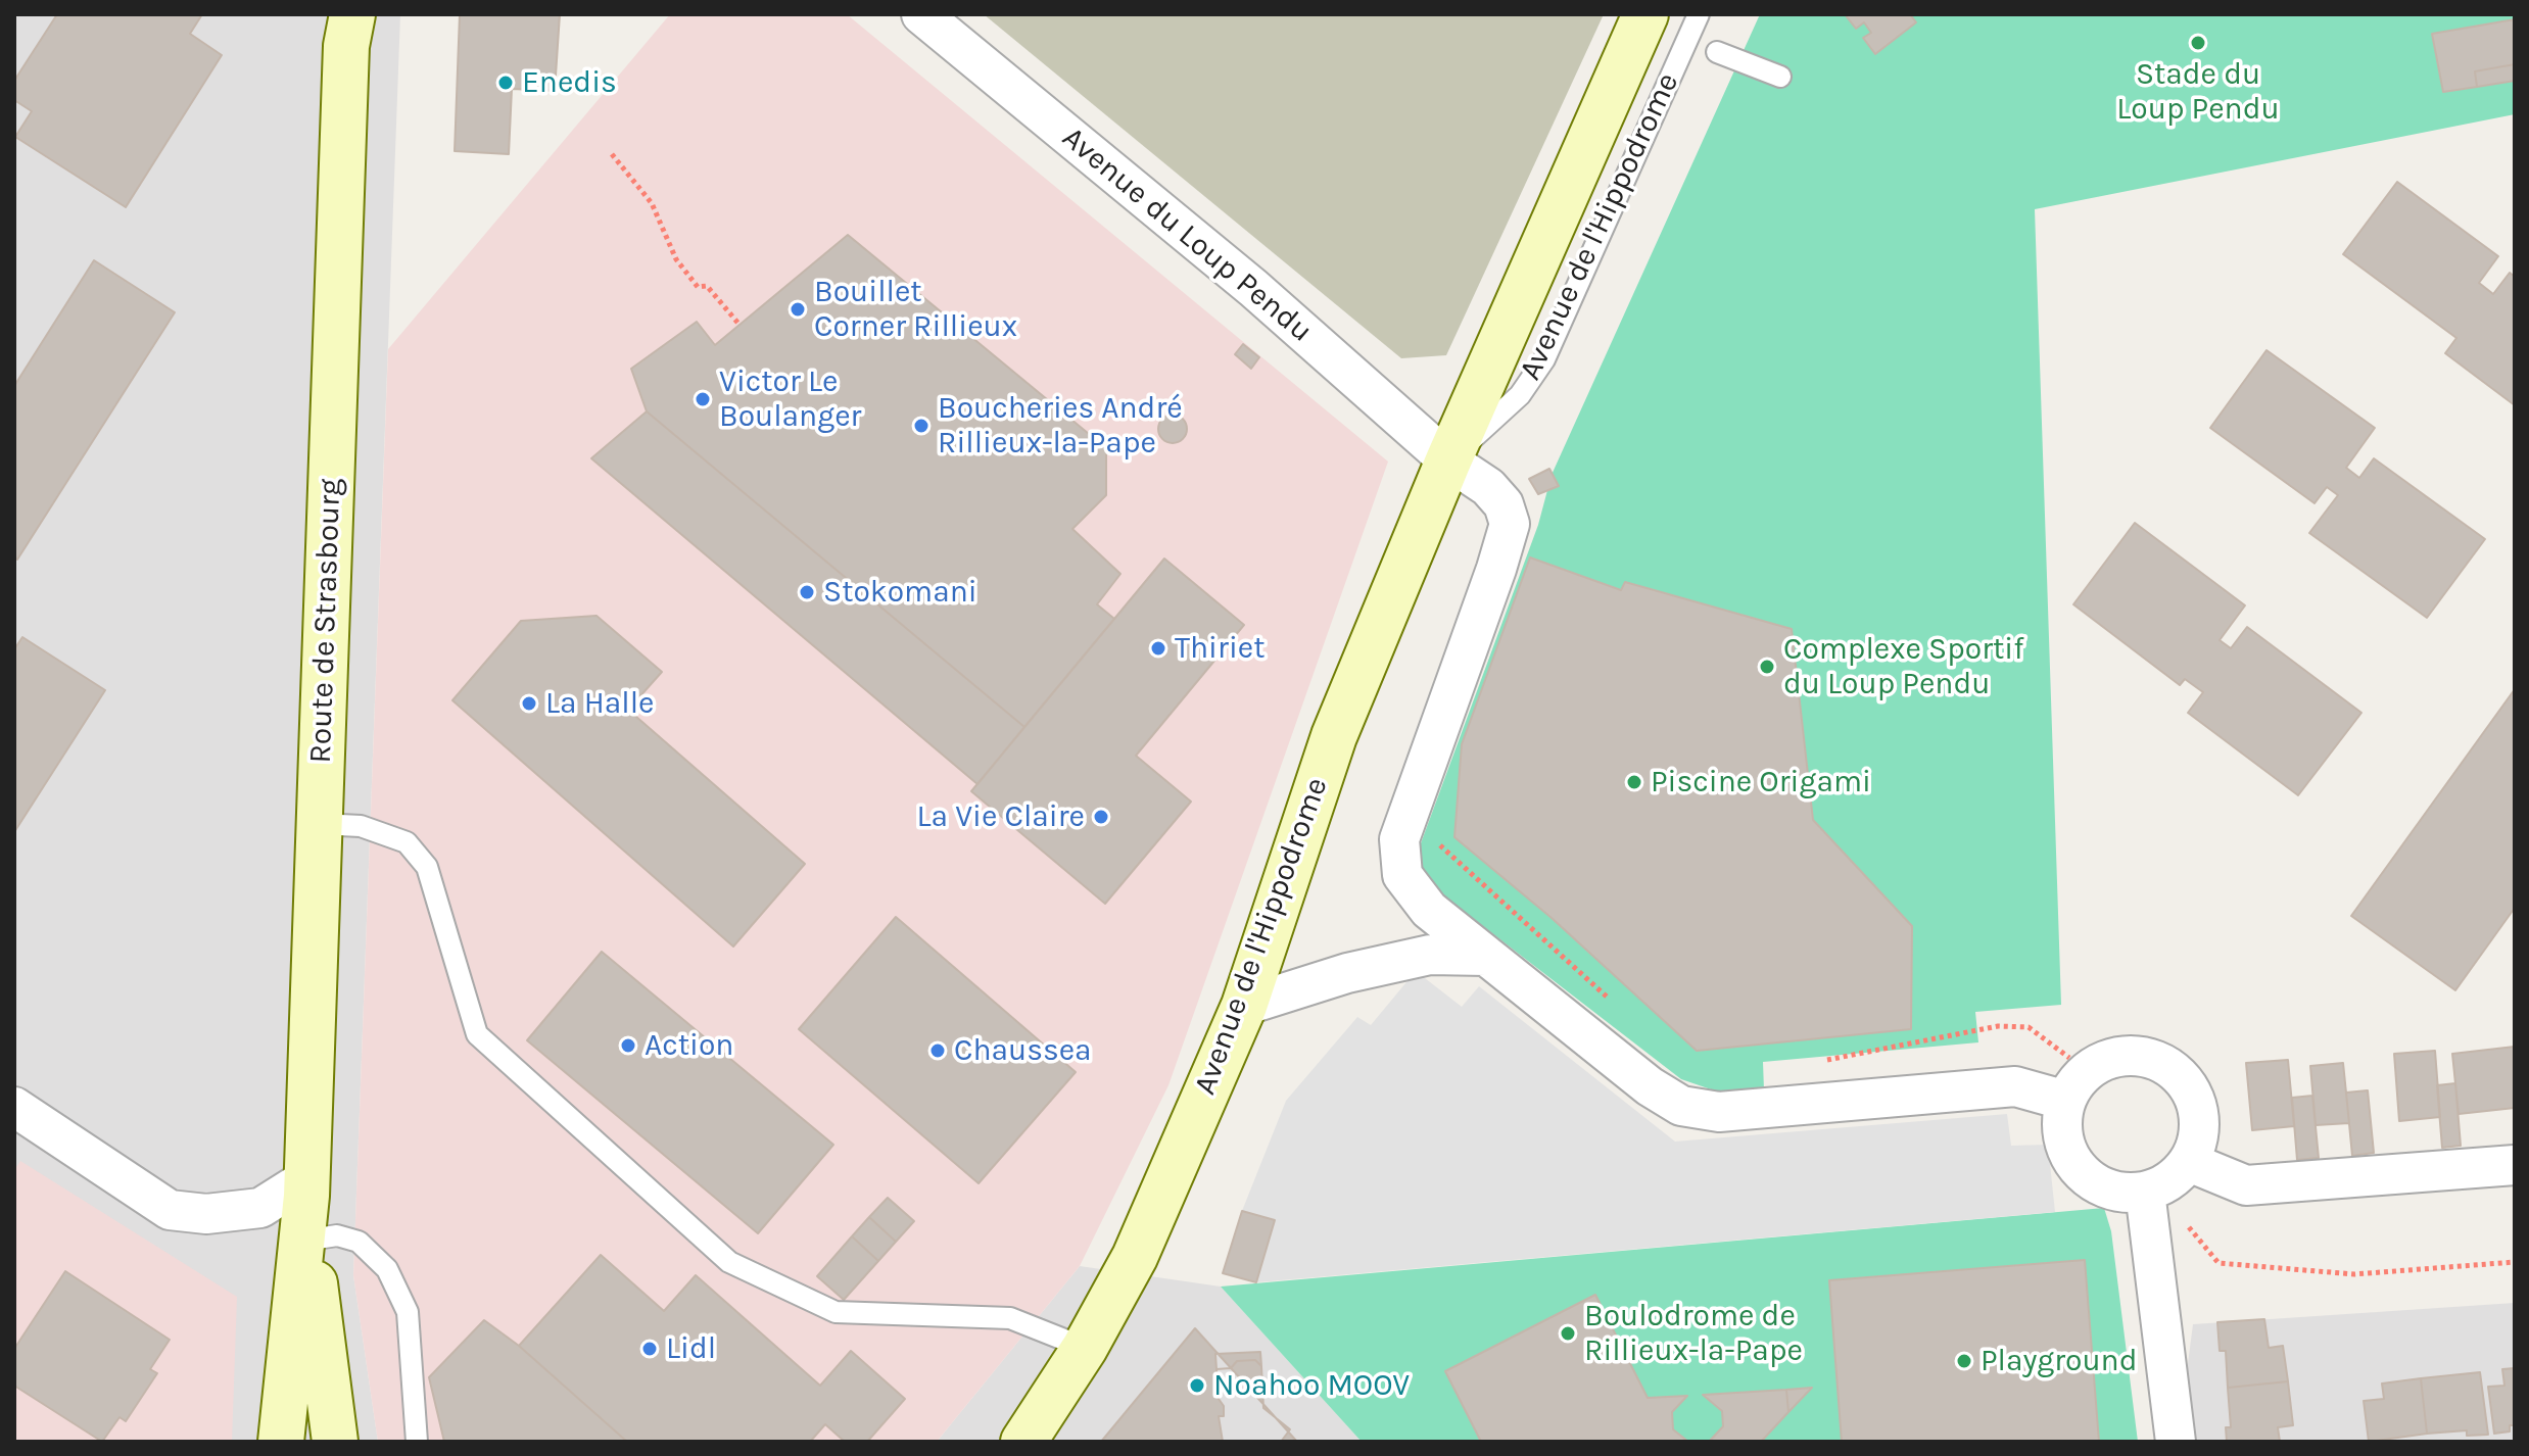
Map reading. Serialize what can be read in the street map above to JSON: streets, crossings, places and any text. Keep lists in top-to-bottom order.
{
  "streets": {
    "main road": ["Avenue de l'Hippodrome", "Route de Strasbourg"],
    "street": ["Avenue du Loup Pendu"]
  },
  "crossings": [
    ["Avenue de l'Hippodrome", "Avenue du Loup Pendu"]
  ],
  "places": [
    "Stade du Loup Pendu",
    "Enedis",
    "Bouillet Corner Rillieux",
    "Victor Le Boulanger",
    "Boucheries André Rillieux-la-Pape",
    "Stokomani",
    "Thiriet",
    "Complexe Sportif du Loup Pendu",
    "La Halle",
    "Piscine Origami",
    "La Vie Claire",
    "Action",
    "Chaussea",
    "Boulodrome de Rillieux-la-Pape",
    "Lidl",
    "Playground",
    "Noahoo MOOV"
  ]
}
